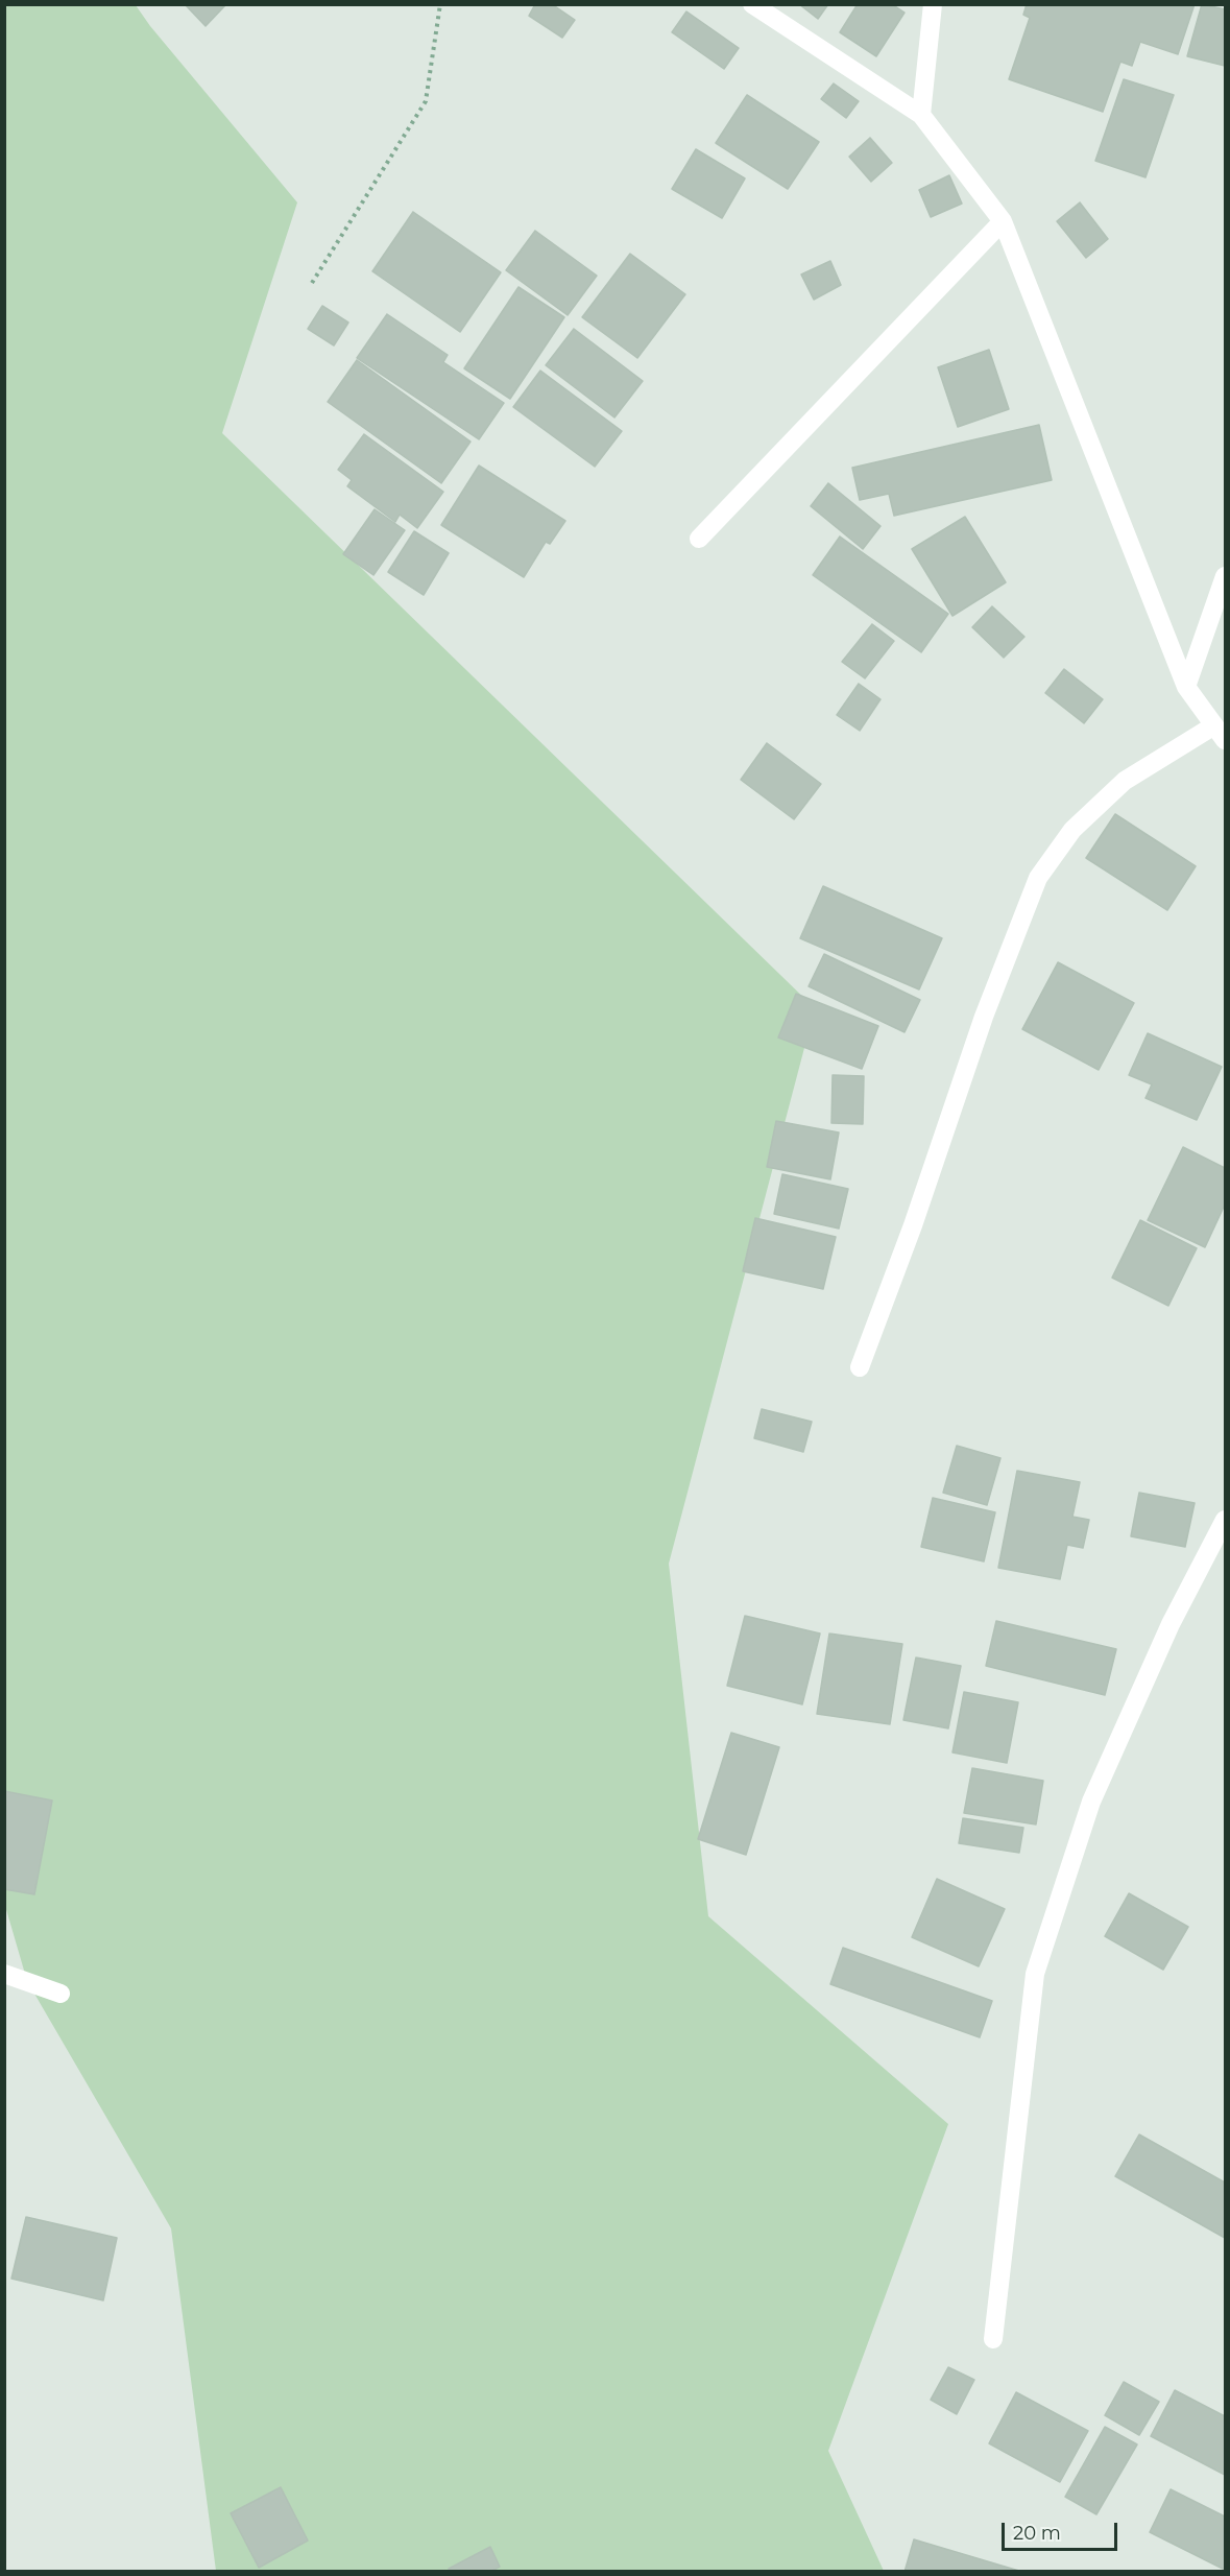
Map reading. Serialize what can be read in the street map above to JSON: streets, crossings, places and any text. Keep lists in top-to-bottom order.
{
  "scale_bar": "20 m"
}
